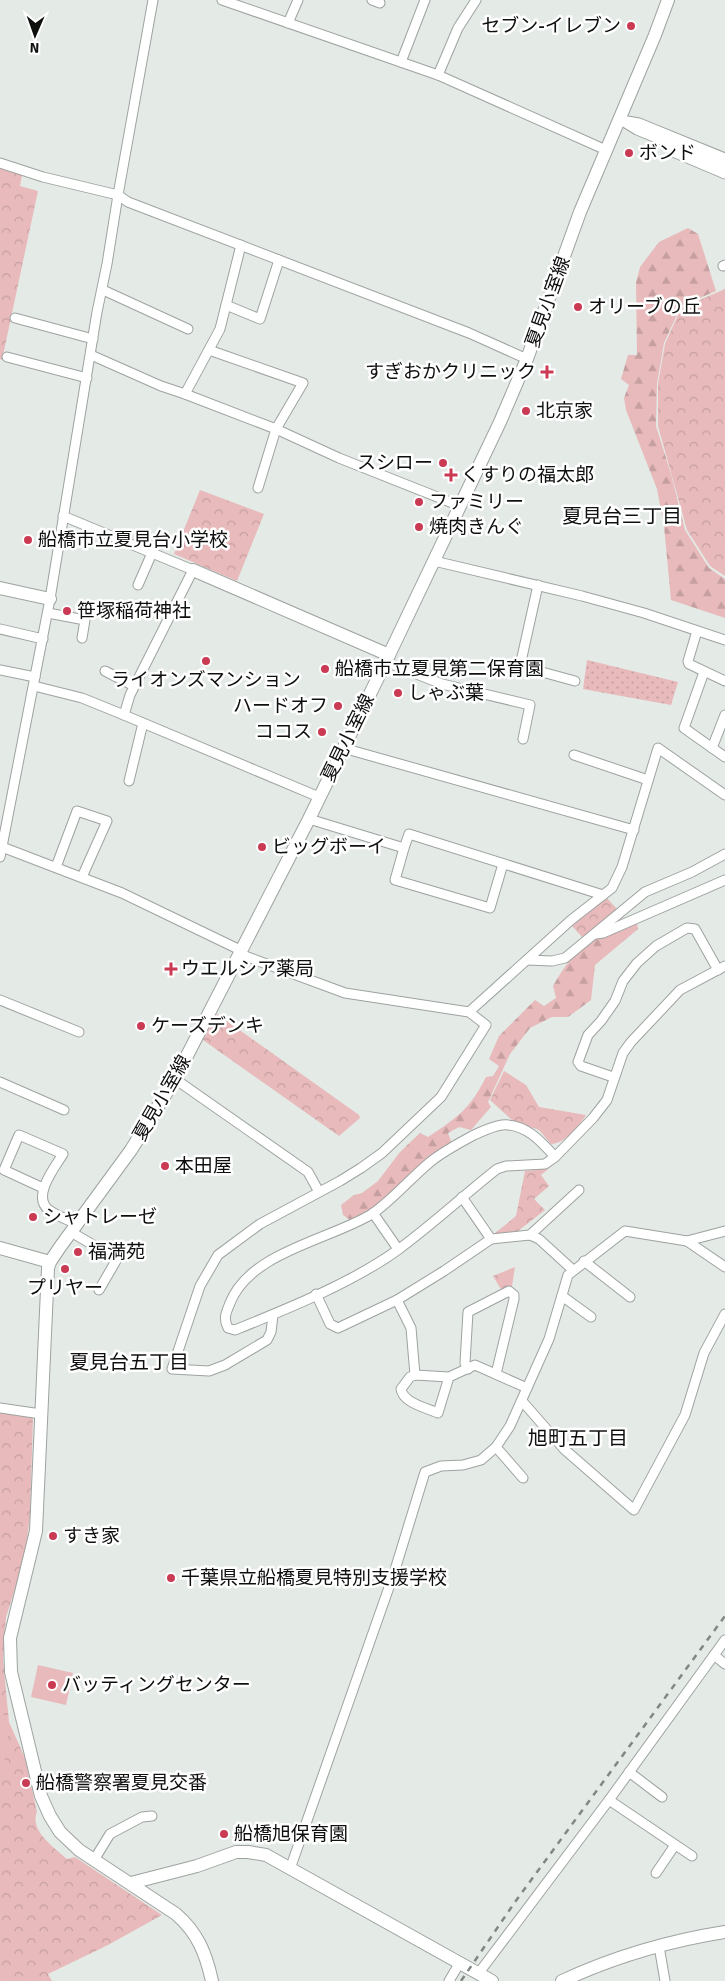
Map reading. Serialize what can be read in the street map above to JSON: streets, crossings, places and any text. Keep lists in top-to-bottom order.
{
  "streets": {
    "street": ["夏見小室線"]
  },
  "districts": ["夏見台三丁目", "夏見台五丁目", "旭町五丁目"],
  "places": {
    "other": [
      "セブン-イレブン",
      "ボンド",
      "オリーブの丘",
      "北京家",
      "スシロー",
      "ファミリー",
      "焼肉きんぐ",
      "船橋市立夏見台小学校",
      "笹塚稲荷神社",
      "ライオンズマンション",
      "船橋市立夏見第二保育園",
      "しゃぶ葉",
      "ハードオフ",
      "ココス",
      "ビッグボーイ",
      "ケーズデンキ",
      "本田屋",
      "シャトレーゼ",
      "福満苑",
      "プリヤー",
      "すき家",
      "千葉県立船橋夏見特別支援学校",
      "バッティングセンター",
      "船橋警察署夏見交番",
      "船橋旭保育園"
    ],
    "health": ["すぎおかクリニック", "くすりの福太郎", "ウエルシア薬局"]
  },
  "north": "bottom"
}
